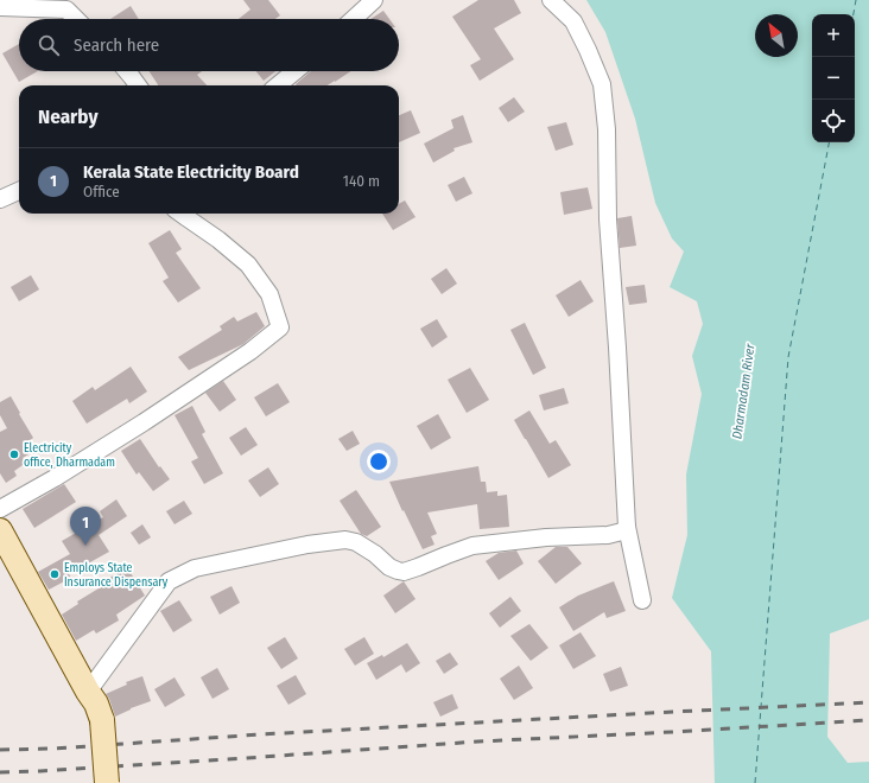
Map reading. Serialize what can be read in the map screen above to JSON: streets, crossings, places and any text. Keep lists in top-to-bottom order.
{
  "water": ["Dharmadam River"],
  "places": ["Electricity office, Dharmadam", "Employs State Insurance Dispensary"],
  "north": "top left",
  "page": {
    "map_buttons": ["+", "−"],
    "search": "Search here",
    "heading": "Nearby",
    "list": [
      {
        "mark": "1",
        "name": "Kerala State Electricity Board",
        "note": "Office",
        "value": "140 m"
      }
    ],
    "pins": "1"
  }
}
